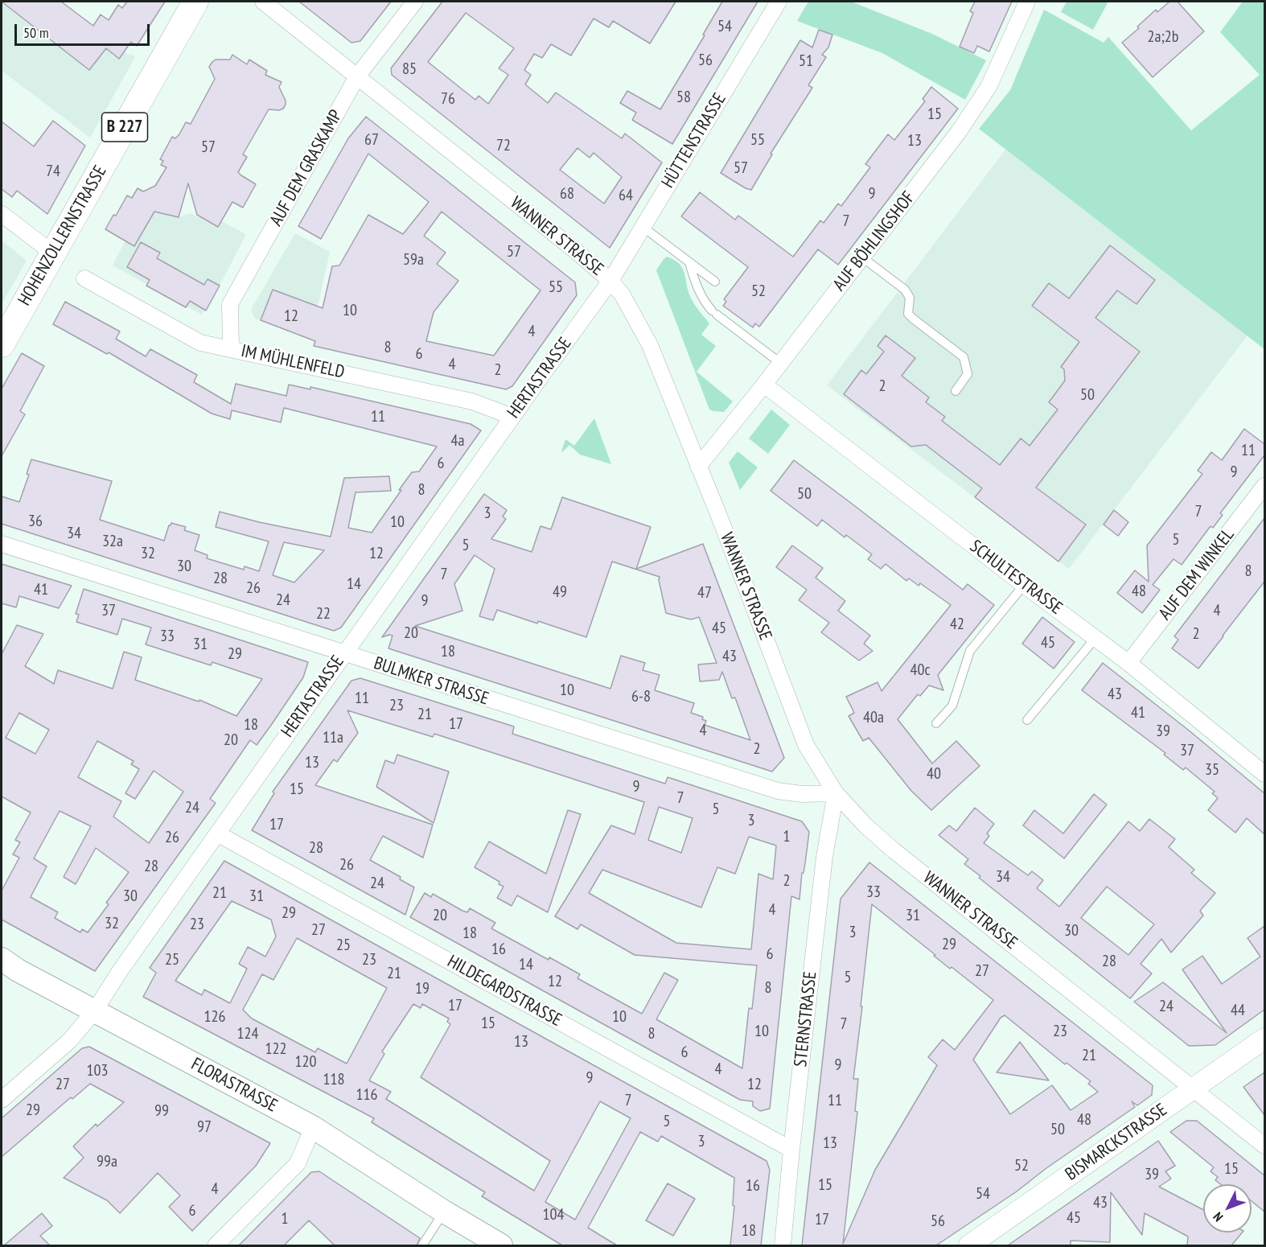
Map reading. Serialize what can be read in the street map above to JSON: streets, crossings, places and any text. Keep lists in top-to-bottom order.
{
  "streets": {
    "main road": ["B 227", "HOHENZOLLERNSTRASSE", "FLORASTRASSE"],
    "street": [
      "HÜTTENSTRASSE",
      "AUF DEM GRASKAMP",
      "WANNER STRASSE",
      "AUF BÖHLINGSHOF",
      "IM MÜHLENFELD",
      "HERTASTRASSE",
      "AUF DEM WINKEL",
      "SCHULTESTRASSE",
      "BULMKER STRASSE",
      "HILDEGARDSTRASSE",
      "STERNSTRASSE",
      "BISMARCKSTRASSE"
    ]
  },
  "crossings": [
    ["HÜTTENSTRASSE", "WANNER STRASSE"],
    ["HÜTTENSTRASSE", "HERTASTRASSE"],
    ["AUF DEM GRASKAMP", "WANNER STRASSE"],
    ["AUF DEM GRASKAMP", "IM MÜHLENFELD"],
    ["WANNER STRASSE", "AUF BÖHLINGSHOF"],
    ["WANNER STRASSE", "HERTASTRASSE"],
    ["WANNER STRASSE", "BULMKER STRASSE"],
    ["WANNER STRASSE", "STERNSTRASSE"],
    ["WANNER STRASSE", "BISMARCKSTRASSE"],
    ["AUF BÖHLINGSHOF", "SCHULTESTRASSE"],
    ["IM MÜHLENFELD", "HERTASTRASSE"],
    ["HERTASTRASSE", "BULMKER STRASSE"],
    ["HERTASTRASSE", "HILDEGARDSTRASSE"],
    ["HERTASTRASSE", "FLORASTRASSE"],
    ["AUF DEM WINKEL", "SCHULTESTRASSE"],
    ["BULMKER STRASSE", "STERNSTRASSE"],
    ["HILDEGARDSTRASSE", "STERNSTRASSE"]
  ],
  "house_numbers": [
    "54",
    "2a;2b",
    "56",
    "51",
    "85",
    "58",
    "76",
    "15",
    "67",
    "55",
    "13",
    "72",
    "57",
    "57",
    "74",
    "68",
    "9",
    "64",
    "7",
    "57",
    "59a",
    "55",
    "52",
    "10",
    "12",
    "4",
    "8",
    "6",
    "4",
    "2",
    "2",
    "50",
    "11",
    "4a",
    "11",
    "6",
    "9",
    "8",
    "50",
    "7",
    "3",
    "36",
    "10",
    "34",
    "5",
    "32a",
    "5",
    "32",
    "12",
    "30",
    "8",
    "7",
    "28",
    "14",
    "26",
    "41",
    "48",
    "49",
    "47",
    "24",
    "9",
    "37",
    "4",
    "22",
    "42",
    "45",
    "20",
    "2",
    "33",
    "45",
    "31",
    "18",
    "29",
    "43",
    "40c",
    "10",
    "43",
    "6-8",
    "11",
    "23",
    "41",
    "21",
    "40a",
    "17",
    "18",
    "4",
    "39",
    "11a",
    "20",
    "2",
    "37",
    "13",
    "35",
    "40",
    "9",
    "15",
    "7",
    "24",
    "5",
    "3",
    "17",
    "1",
    "26",
    "28",
    "26",
    "28",
    "34",
    "2",
    "24",
    "33",
    "21",
    "30",
    "31",
    "4",
    "29",
    "20",
    "31",
    "32",
    "23",
    "27",
    "30",
    "3",
    "18",
    "29",
    "25",
    "16",
    "6",
    "25",
    "23",
    "28",
    "14",
    "27",
    "21",
    "5",
    "12",
    "8",
    "19",
    "17",
    "24",
    "44",
    "126",
    "10",
    "15",
    "7",
    "10",
    "23",
    "124",
    "8",
    "13",
    "122",
    "6",
    "21",
    "120",
    "9",
    "4",
    "103",
    "9",
    "118",
    "27",
    "12",
    "116",
    "7",
    "11",
    "29",
    "99",
    "48",
    "5",
    "97",
    "50",
    "3",
    "13",
    "99a",
    "52",
    "15",
    "39",
    "15",
    "16",
    "4",
    "54",
    "43",
    "6",
    "104",
    "45",
    "1",
    "17",
    "56",
    "18"
  ],
  "scale_bar": "50 m",
  "north": "bottom left"
}
